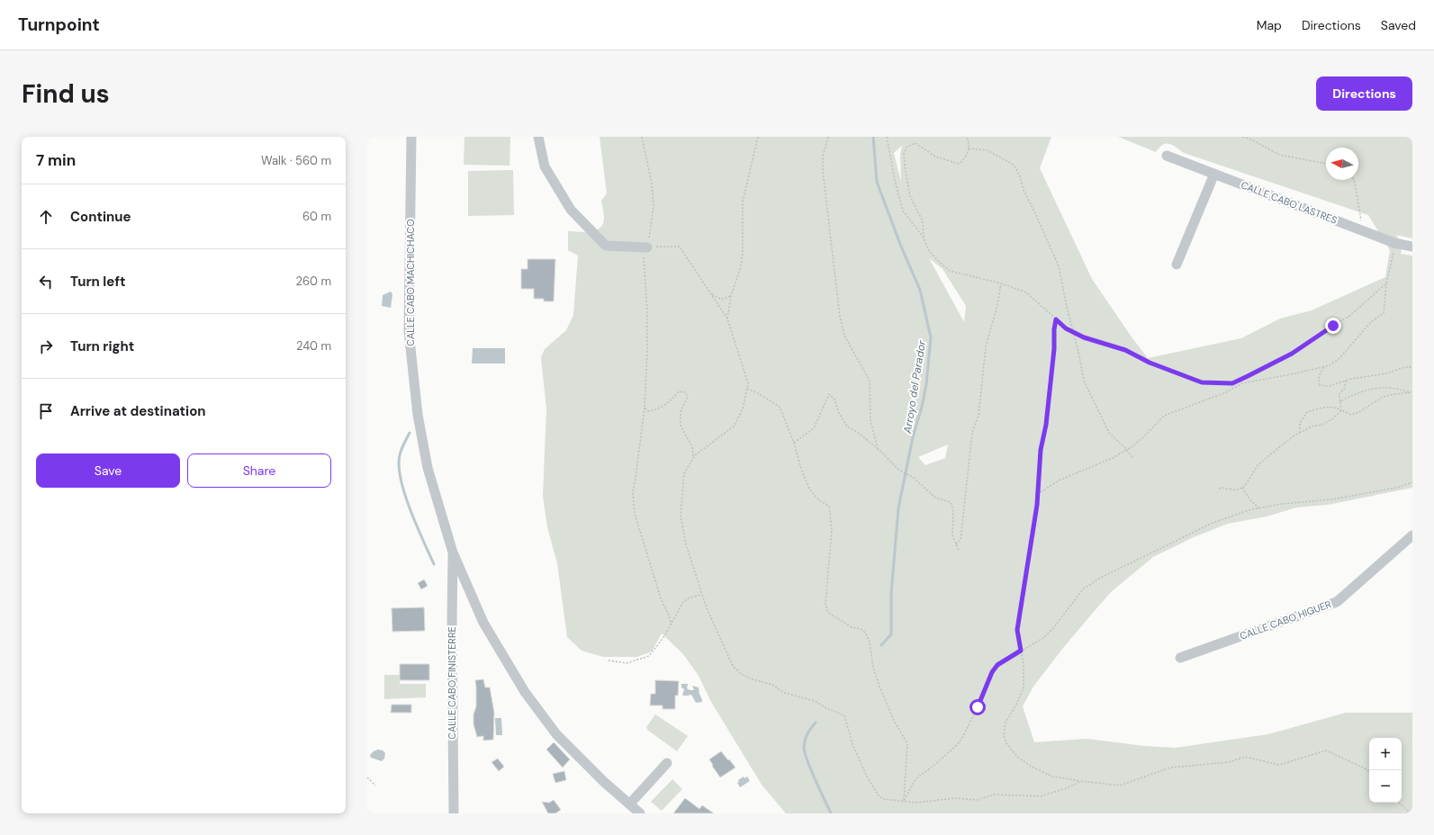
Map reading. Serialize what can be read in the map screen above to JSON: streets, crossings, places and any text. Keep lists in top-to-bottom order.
{
  "streets": {
    "street": [
      "CALLE CABO LASTRES",
      "CALLE CABO MACHICHACO",
      "CALLE CABO HIGUER",
      "CALLE CABO FINISTERRE"
    ]
  },
  "crossings": [
    ["CALLE CABO MACHICHACO", "CALLE CABO FINISTERRE"]
  ],
  "water": ["Arroyo del Parador"],
  "north": "left",
  "page": {
    "header": "Turnpoint",
    "nav": ["Map", "Directions", "Saved"],
    "buttons": [
      "Directions",
      ["Save", "Share"]
    ],
    "title": "Find us",
    "heading": ["7 min", "Walk · 560 m"],
    "list": [
      ["Continue", "60 m"],
      ["Turn left", "260 m"],
      ["Turn right", "240 m"],
      "Arrive at destination"
    ],
    "map_buttons": ["+", "−"]
  }
}
